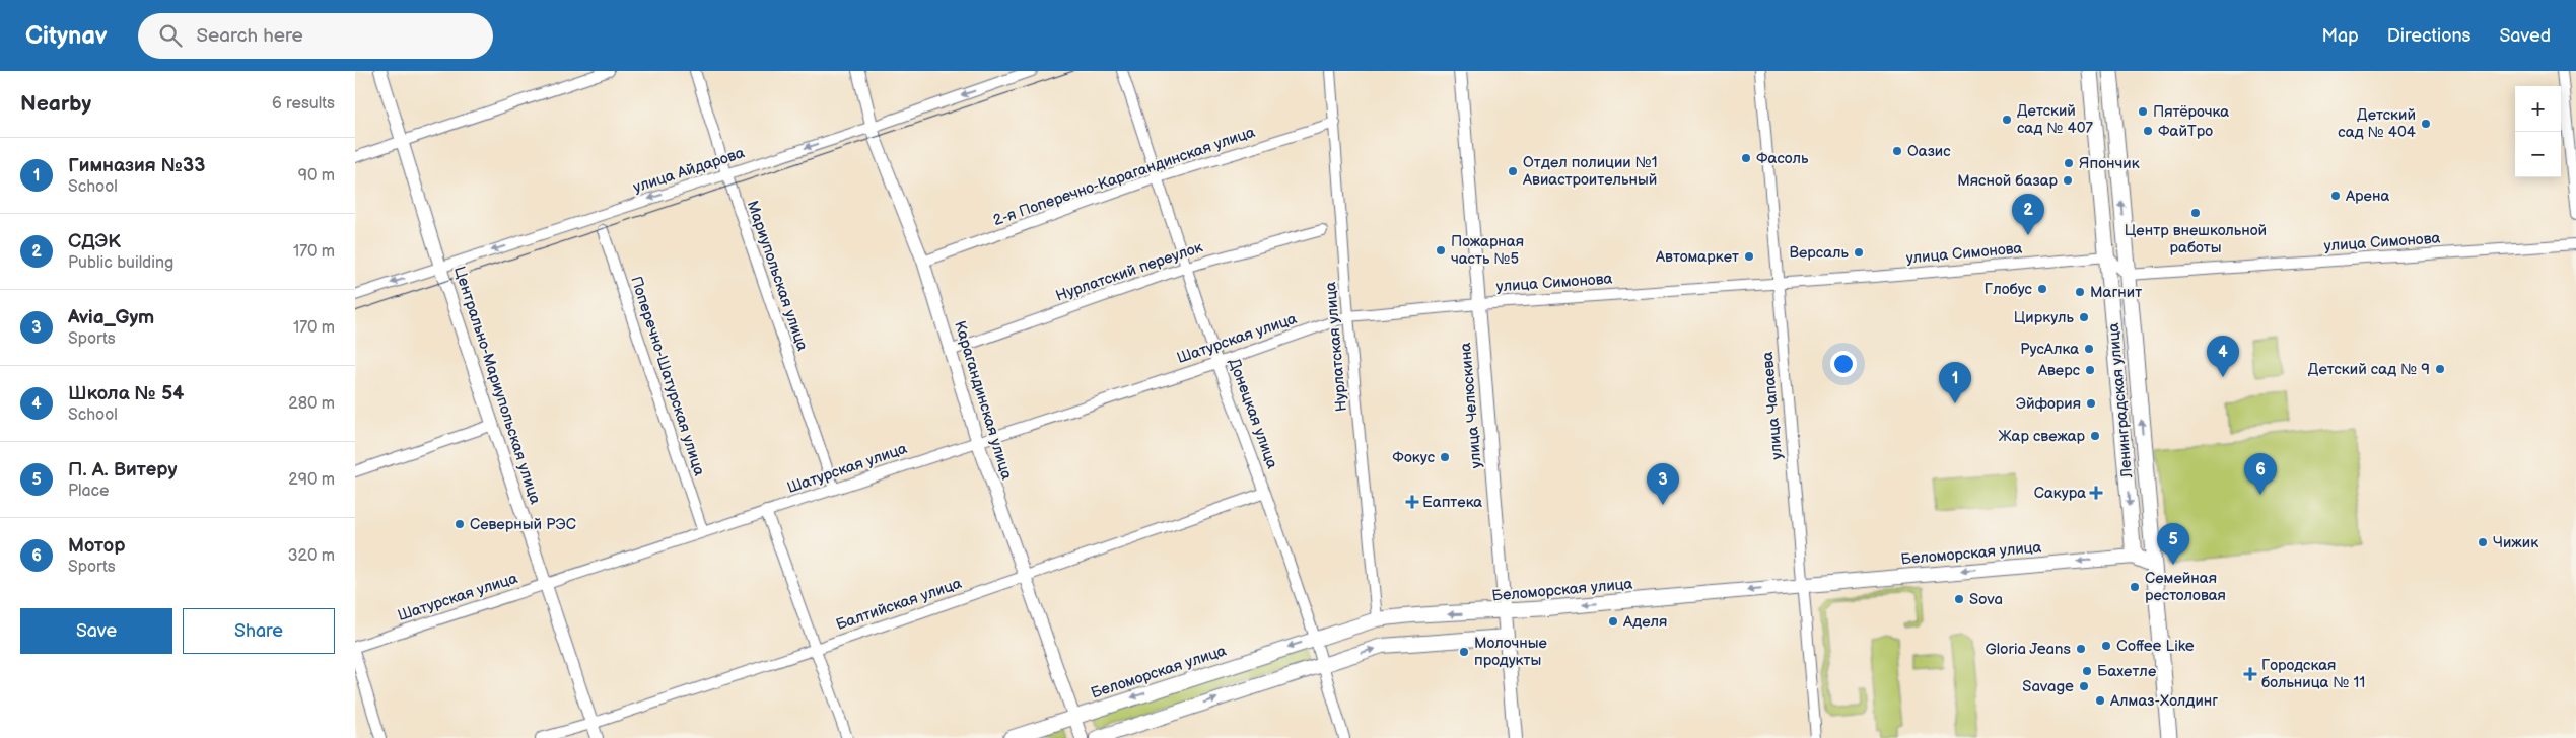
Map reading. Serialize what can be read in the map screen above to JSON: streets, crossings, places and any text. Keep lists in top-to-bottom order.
{
  "streets": {
    "main road": ["Ленинградская улица", "улица Челюскина", "Беломорская улица"],
    "street": [
      "улица Айдарова",
      "2-я Поперечно-Карагандинская улица",
      "улица Симонова",
      "Нурлатский переулок",
      "Мариупольская улица",
      "Шатурская улица",
      "Нурлатская улица",
      "Поперечно-Шатурская улица",
      "Центрально-Мариупольская улица",
      "Карагандинская улица",
      "улица Чапаева",
      "Донецкая улица",
      "Балтийская улица"
    ]
  },
  "crossings": [
    ["улица Айдарова", "Мариупольская улица"],
    ["улица Айдарова", "Центрально-Мариупольская улица"],
    ["улица Айдарова", "Карагандинская улица"],
    ["2-я Поперечно-Карагандинская улица", "Нурлатская улица"],
    ["2-я Поперечно-Карагандинская улица", "Карагандинская улица"],
    ["2-я Поперечно-Карагандинская улица", "Донецкая улица"],
    ["улица Симонова", "Шатурская улица"],
    ["улица Симонова", "Нурлатская улица"],
    ["улица Симонова", "Ленинградская улица"],
    ["улица Симонова", "улица Челюскина"],
    ["улица Симонова", "улица Чапаева"],
    ["Нурлатский переулок", "Карагандинская улица"],
    ["Нурлатский переулок", "Донецкая улица"],
    ["Мариупольская улица", "Шатурская улица"],
    ["Шатурская улица", "Нурлатская улица"],
    ["Шатурская улица", "Поперечно-Шатурская улица"],
    ["Шатурская улица", "Центрально-Мариупольская улица"],
    ["Шатурская улица", "Карагандинская улица"],
    ["Шатурская улица", "Донецкая улица"],
    ["Нурлатская улица", "Беломорская улица"],
    ["Центрально-Мариупольская улица", "Балтийская улица"],
    ["Карагандинская улица", "Беломорская улица"],
    ["Карагандинская улица", "Балтийская улица"],
    ["Ленинградская улица", "Беломорская улица"],
    ["улица Челюскина", "Беломорская улица"],
    ["улица Чапаева", "Беломорская улица"],
    ["Донецкая улица", "Беломорская улица"],
    ["Донецкая улица", "Балтийская улица"]
  ],
  "one_way": ["улица Айдарова"],
  "places": {
    "other": [
      "Пятёрочка",
      "Детский сад № 407",
      "Детский сад № 404",
      "ФайТро",
      "Оазис",
      "Фасоль",
      "Япончик",
      "Отдел полиции №1 Авиастроительный",
      "Мясной базар",
      "Арена",
      "Центр внешкольной работы",
      "Пожарная часть №5",
      "Версаль",
      "Автомаркет",
      "Глобус",
      "Магнит",
      "Циркуль",
      "РусАлка",
      "Детский сад № 9",
      "Аверс",
      "Эйфория",
      "Жар свежар",
      "Фокус",
      "Северный РЭС",
      "Чижик",
      "Семейная рестоловая",
      "Sova",
      "Аделя",
      "Coffee Like",
      "Gloria Jeans",
      "Молочные продукты",
      "Бахетле",
      "Savage",
      "Алмаз-Холдинг"
    ],
    "health": ["Сакура", "Еаптека", "Городская больница № 11"]
  },
  "page": {
    "header": "Citynav",
    "search": "Search here",
    "nav": ["Map", "Directions", "Saved"],
    "heading": ["Nearby", "6 results"],
    "map_buttons": ["+", "−"],
    "list": [
      {
        "mark": "1",
        "name": "Гимназия №33",
        "note": "School",
        "value": "90 m"
      },
      {
        "mark": "2",
        "name": "СДЭК",
        "note": "Public building",
        "value": "170 m"
      },
      {
        "mark": "3",
        "name": "Avia_Gym",
        "note": "Sports",
        "value": "170 m"
      },
      {
        "mark": "4",
        "name": "Школа № 54",
        "note": "School",
        "value": "280 m"
      },
      {
        "mark": "5",
        "name": "П. А. Витеру",
        "note": "Place",
        "value": "290 m"
      },
      {
        "mark": "6",
        "name": "Мотор",
        "note": "Sports",
        "value": "320 m"
      }
    ],
    "pins": [
      "2",
      "4",
      "1",
      "6",
      "3",
      "5"
    ],
    "buttons": ["Save", "Share"]
  }
}
